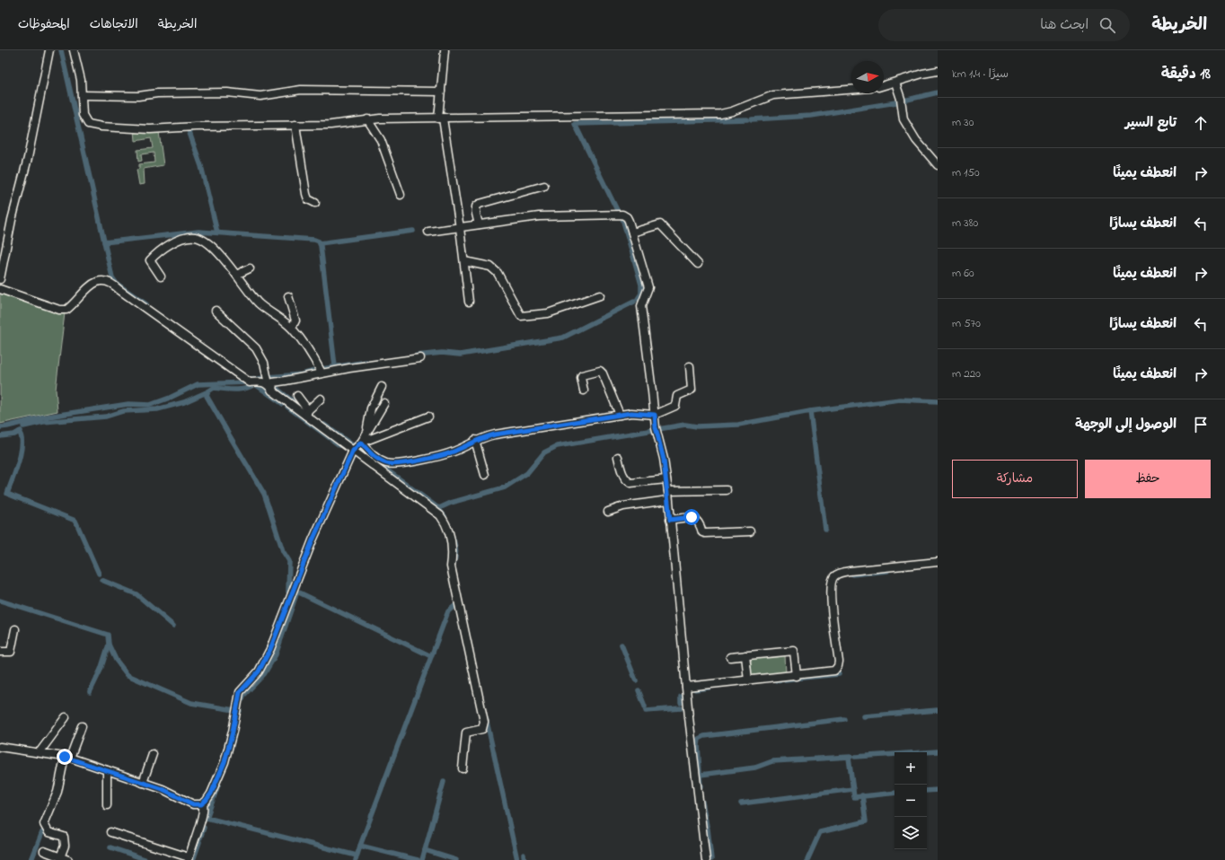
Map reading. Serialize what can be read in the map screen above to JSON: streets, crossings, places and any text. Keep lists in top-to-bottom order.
{
  "north": "right",
  "page": {
    "header": "الخريطة",
    "search": "ابحث هنا",
    "nav": ["الخريطة", "الاتجاهات", "المحفوظات"],
    "heading": ["18 دقيقة", "سيرًا · 1.4 km"],
    "list": [
      ["تابع السير", "30 m"],
      ["انعطف يمينًا", "150 m"],
      ["انعطف يسارًا", "380 m"],
      ["انعطف يمينًا", "60 m"],
      ["انعطف يسارًا", "570 m"],
      ["انعطف يمينًا", "220 m"],
      "الوصول إلى الوجهة"
    ],
    "buttons": ["حفظ", "مشاركة"],
    "map_buttons": ["+", "−"]
  }
}
